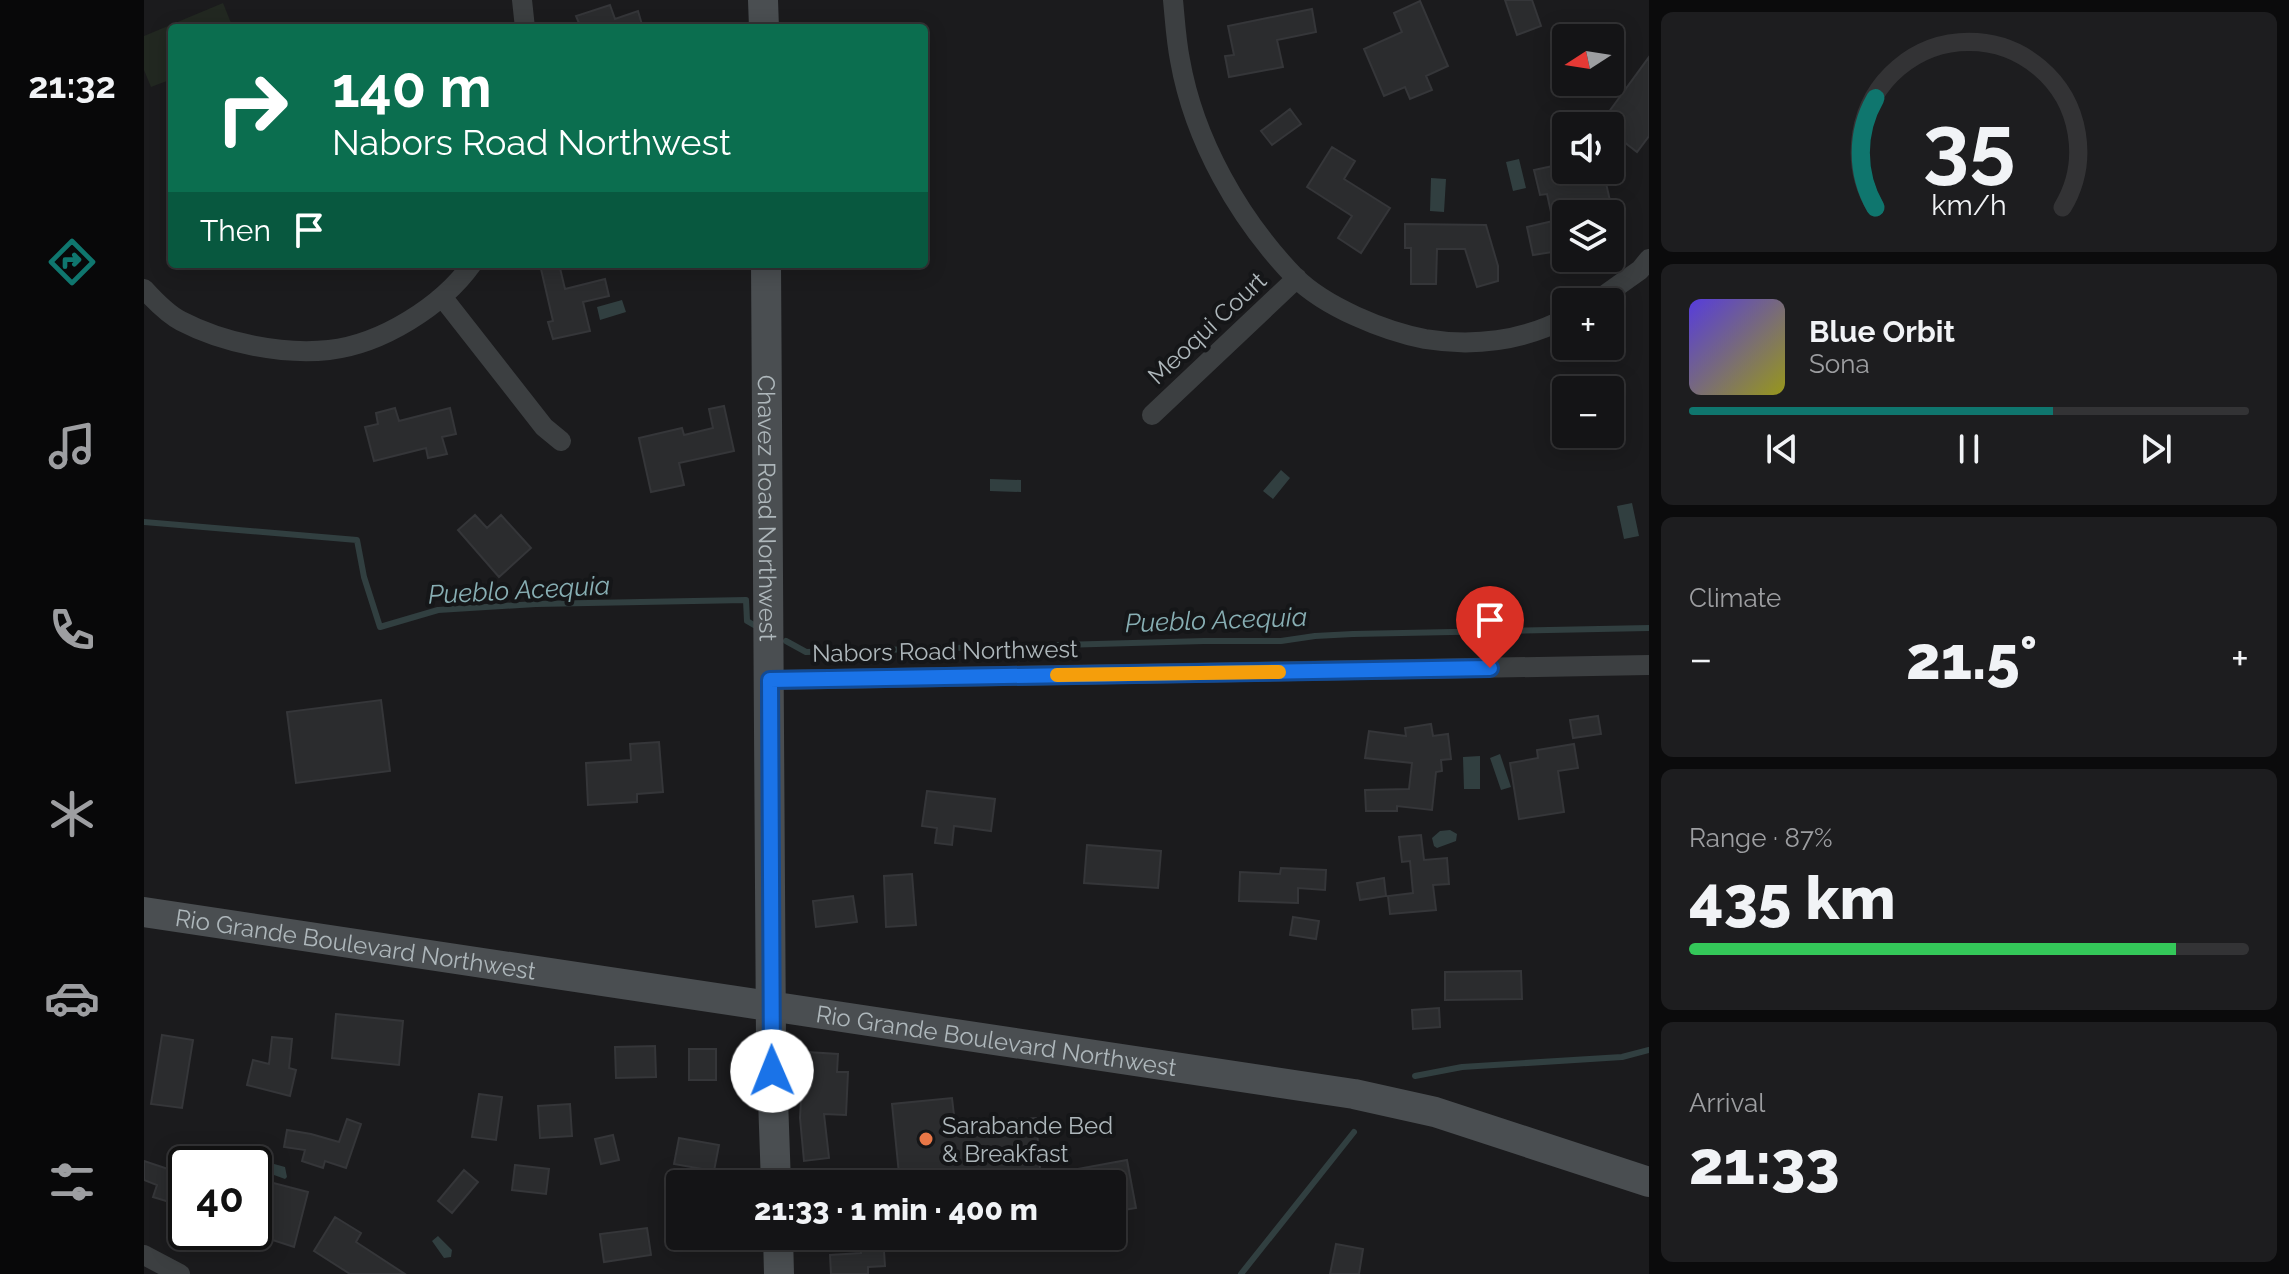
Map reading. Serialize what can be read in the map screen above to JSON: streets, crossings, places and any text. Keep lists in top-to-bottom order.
{
  "streets": {
    "street": [
      "Meoqui Court",
      "Chavez Road Northwest",
      "Nabors Road Northwest",
      "Rio Grande Boulevard Northwest"
    ]
  },
  "crossings": [
    ["Chavez Road Northwest", "Nabors Road Northwest"],
    ["Chavez Road Northwest", "Rio Grande Boulevard Northwest"]
  ],
  "water": ["Pueblo Acequia"],
  "places": ["Sarabande Bed & Breakfast"],
  "north": "left",
  "page": {
    "tabs": "21:32",
    "map_buttons": ["+", "−"],
    "turn": ["140 m", "Nabors Road Northwest"],
    "then": "Then",
    "song": ["Blue Orbit", "Sona"],
    "tile": [
      "Climate",
      ["Range · 87%", "435 km"],
      ["Arrival", "21:33"]
    ],
    "heat": ["−", "21.5°", "+"],
    "limit": "40",
    "trip": "21:33 · 1 min · 400 m",
    "gauge": ["35", "km/h"]
  }
}
